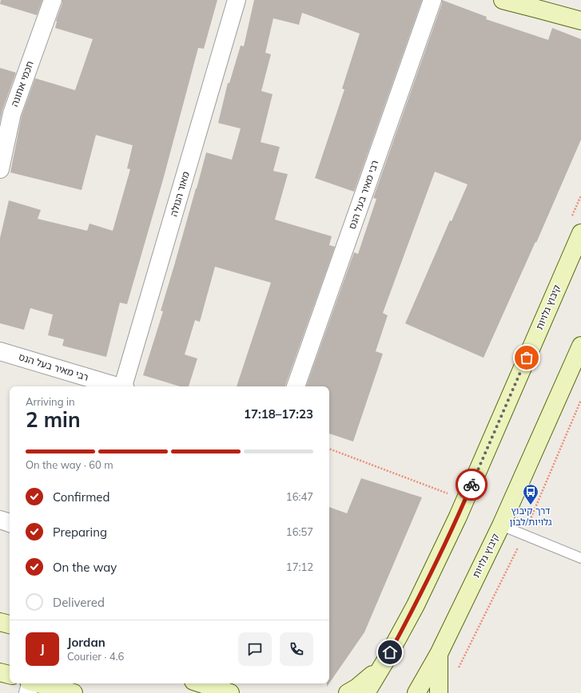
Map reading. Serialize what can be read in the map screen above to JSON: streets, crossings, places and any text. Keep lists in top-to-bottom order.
{
  "streets": {
    "main road": ["קיבוץ גלויות"],
    "street": ["חכמי אתונה", "מאור הגולה", "רבי מאיר בעל הנס"]
  },
  "places": {
    "bus stop": ["דרך קיבוץ גלויות/לבון"]
  },
  "page": {
    "heading": ["2 min", "Arriving in", "17:18–17:23"],
    "panel": ["Jordan", "Courier · 4.6"],
    "bar": "On the way · 60 m",
    "list": [
      ["Confirmed", "16:47"],
      ["Preparing", "16:57"],
      ["On the way", "17:12"],
      "Delivered"
    ],
    "round": "J"
  }
}
